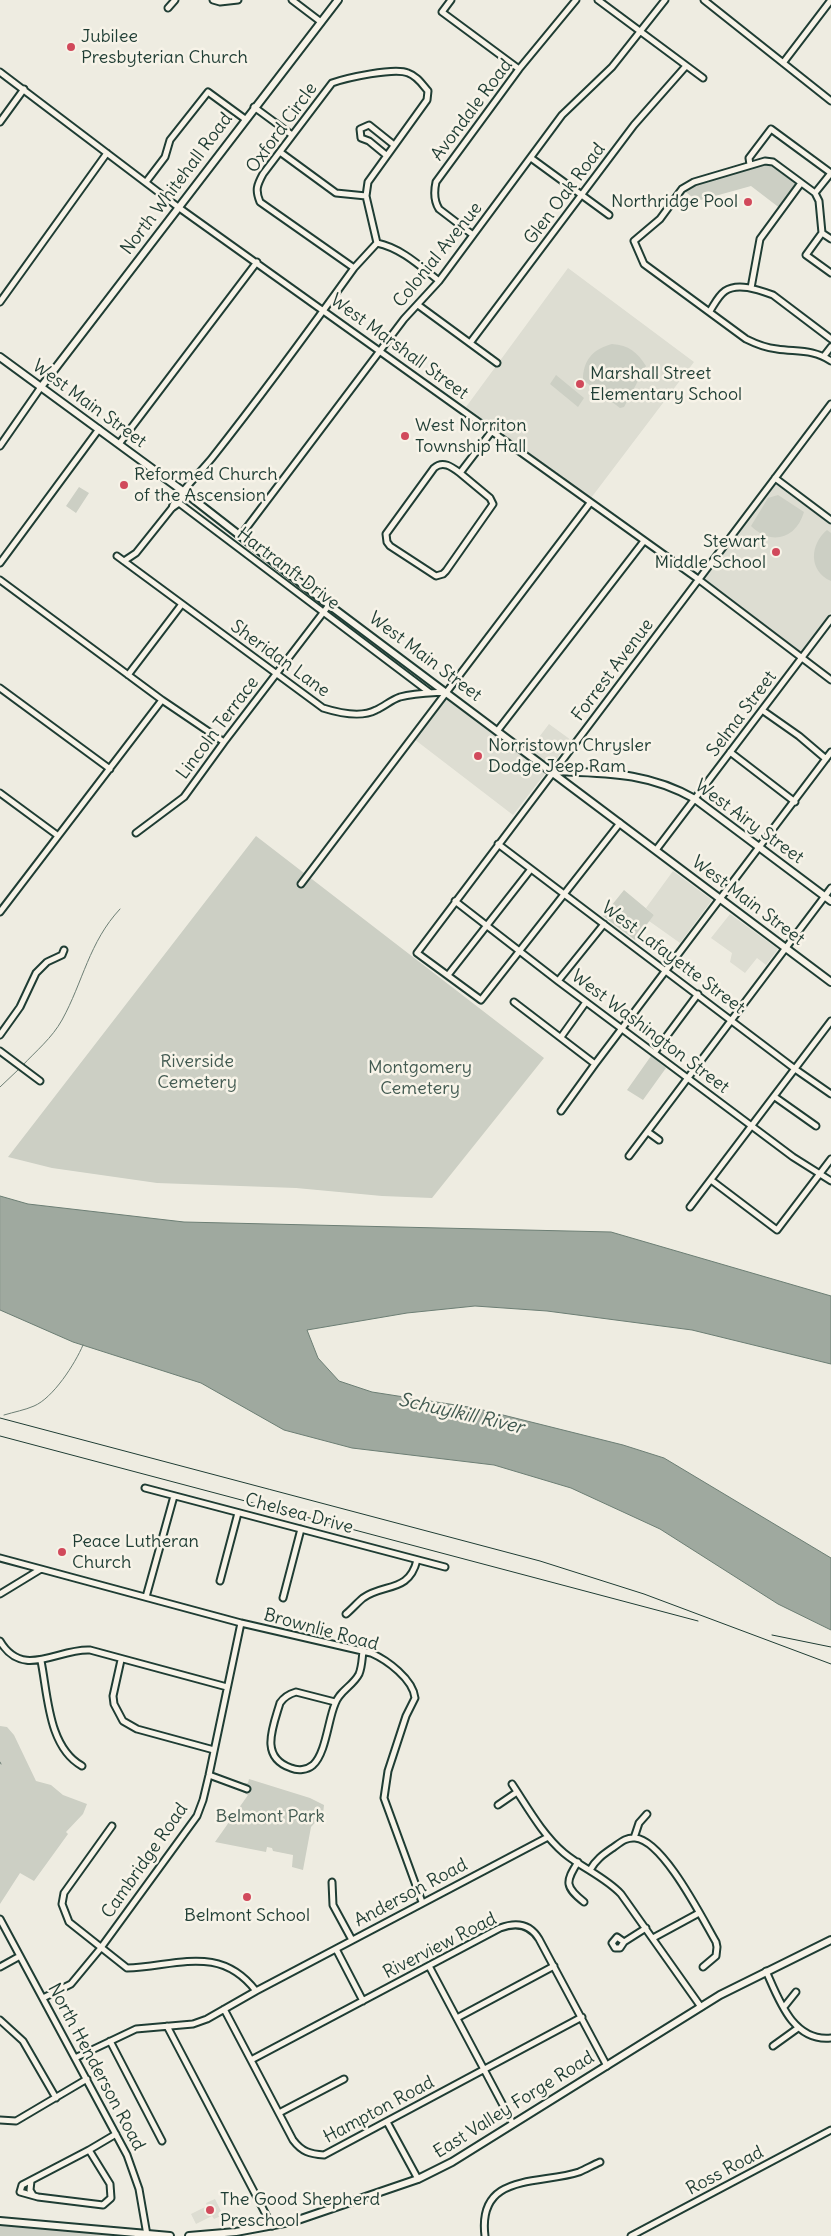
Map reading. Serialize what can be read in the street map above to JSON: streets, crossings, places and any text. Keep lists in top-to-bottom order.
{
  "streets": {
    "main road": [
      "North Whitehall Road",
      "West Main Street",
      "West Airy Street",
      "East Valley Forge Road"
    ],
    "street": [
      "Avondale Road",
      "Oxford Circle",
      "Glen Oak Road",
      "Colonial Avenue",
      "West Marshall Street",
      "Hartranft Drive",
      "Sheridan Lane",
      "Forrest Avenue",
      "Selma Street",
      "Lincoln Terrace",
      "West Lafayette Street",
      "West Washington Street",
      "Chelsea Drive",
      "Brownlie Road",
      "Cambridge Road",
      "Anderson Road",
      "Riverview Road",
      "North Henderson Road",
      "Hampton Road",
      "Ross Road"
    ]
  },
  "crossings": [
    ["Avondale Road", "Colonial Avenue"],
    ["North Whitehall Road", "West Marshall Street"],
    ["North Whitehall Road", "West Main Street"],
    ["Colonial Avenue", "West Marshall Street"],
    ["Colonial Avenue", "West Main Street"],
    ["West Marshall Street", "Forrest Avenue"],
    ["West Marshall Street", "Selma Street"],
    ["West Main Street", "Sheridan Lane"],
    ["West Main Street", "Forrest Avenue"],
    ["West Main Street", "Selma Street"],
    ["West Main Street", "Lincoln Terrace"],
    ["West Main Street", "West Airy Street"],
    ["Hartranft Drive", "Sheridan Lane"],
    ["Hartranft Drive", "Lincoln Terrace"],
    ["Sheridan Lane", "Lincoln Terrace"],
    ["Forrest Avenue", "West Airy Street"],
    ["Forrest Avenue", "West Lafayette Street"],
    ["Forrest Avenue", "West Washington Street"],
    ["Selma Street", "West Airy Street"],
    ["Brownlie Road", "Cambridge Road"],
    ["Brownlie Road", "Anderson Road"],
    ["Cambridge Road", "North Henderson Road"],
    ["Anderson Road", "North Henderson Road"],
    ["Anderson Road", "Hampton Road"],
    ["Riverview Road", "East Valley Forge Road"],
    ["Riverview Road", "Hampton Road"]
  ],
  "water": ["Schuylkill River"],
  "parks": ["Riverside Cemetery", "Montgomery Cemetery", "Belmont Park"],
  "places": [
    "Jubilee Presbyterian Church",
    "Northridge Pool",
    "Marshall Street Elementary School",
    "West Norriton Township Hall",
    "Reformed Church of the Ascension",
    "Stewart Middle School",
    "Norristown Chrysler Dodge Jeep Ram",
    "Peace Lutheran Church",
    "Belmont School",
    "The Good Shepherd Preschool"
  ]
}
